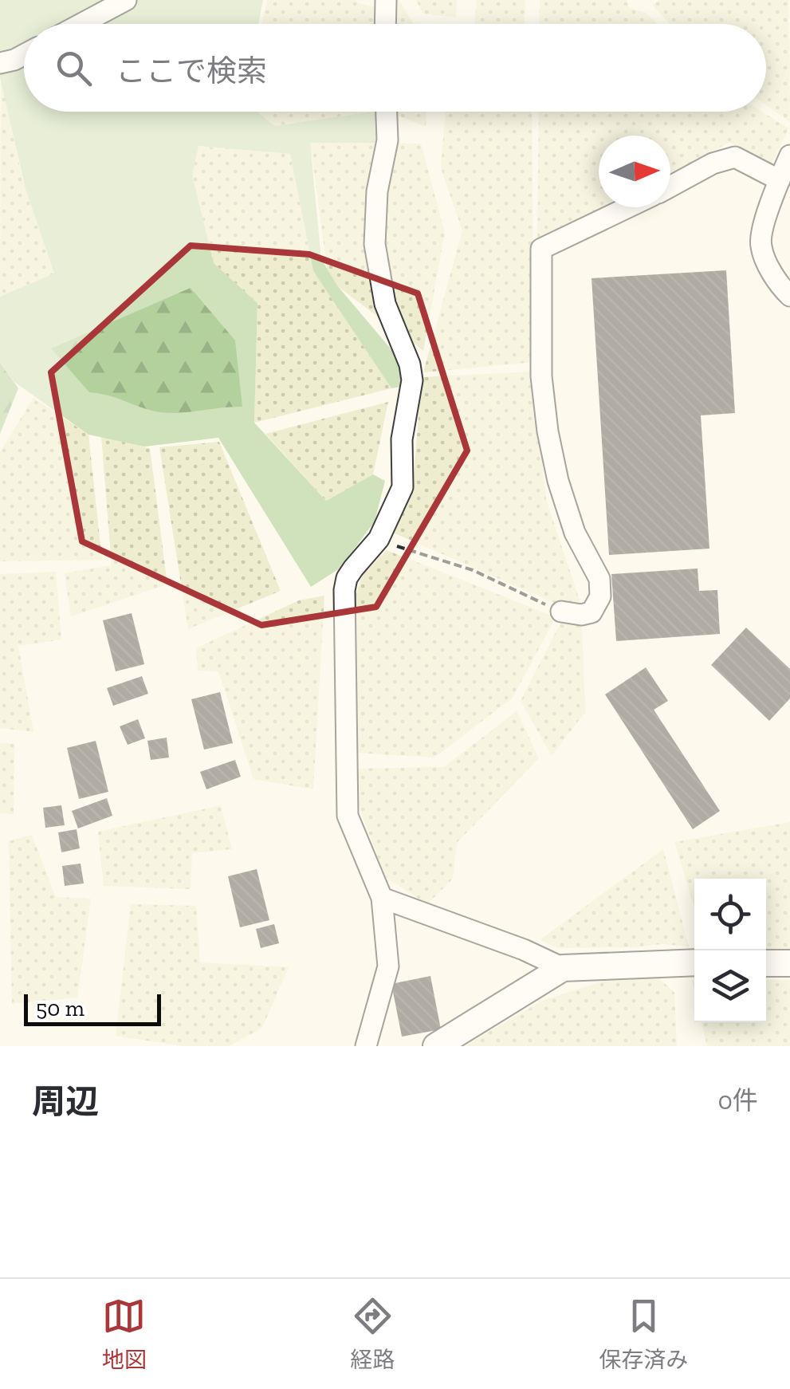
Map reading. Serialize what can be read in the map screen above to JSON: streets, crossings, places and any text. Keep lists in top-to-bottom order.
{
  "scale_bar": "50 m",
  "north": "right",
  "page": {
    "search": "ここで検索",
    "scale": "50 m",
    "heading": ["周辺", "0件"],
    "nav": ["地図", "経路", "保存済み"]
  }
}
